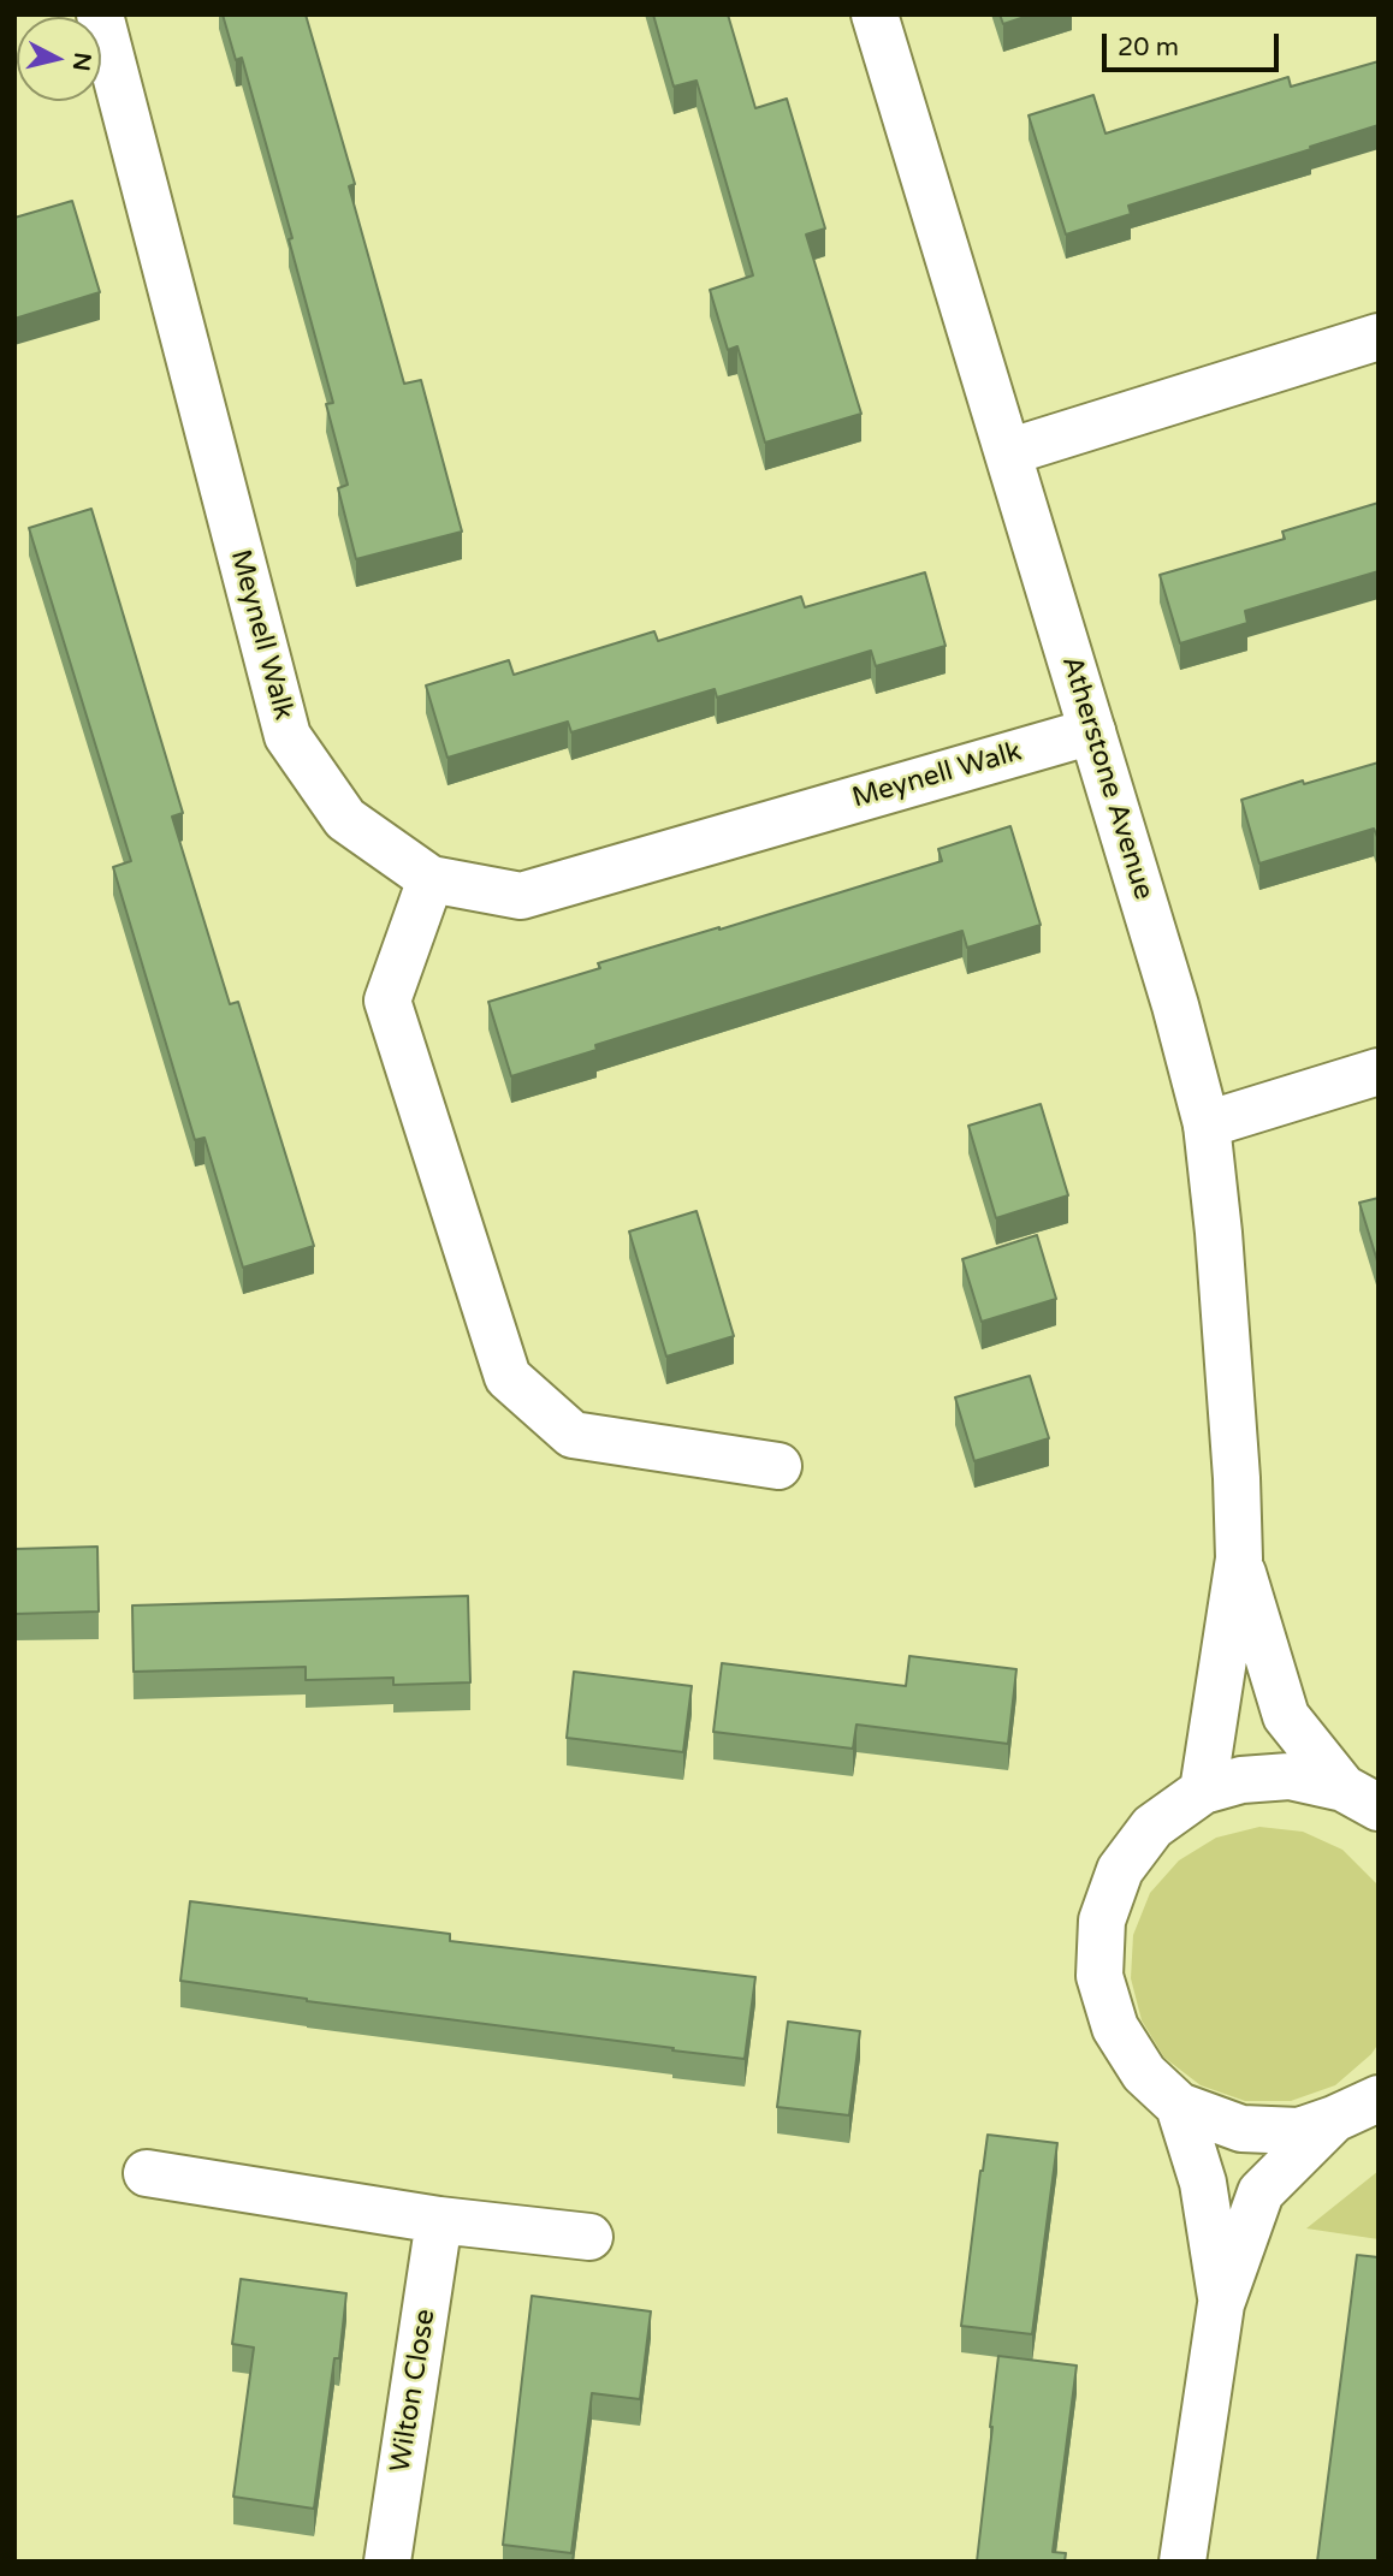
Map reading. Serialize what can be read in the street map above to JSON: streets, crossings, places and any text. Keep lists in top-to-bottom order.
{
  "streets": {
    "street": ["Meynell Walk", "Atherstone Avenue", "Wilton Close"]
  },
  "crossings": [
    ["Meynell Walk", "Atherstone Avenue"]
  ],
  "scale_bar": "20 m",
  "north": "right"
}
